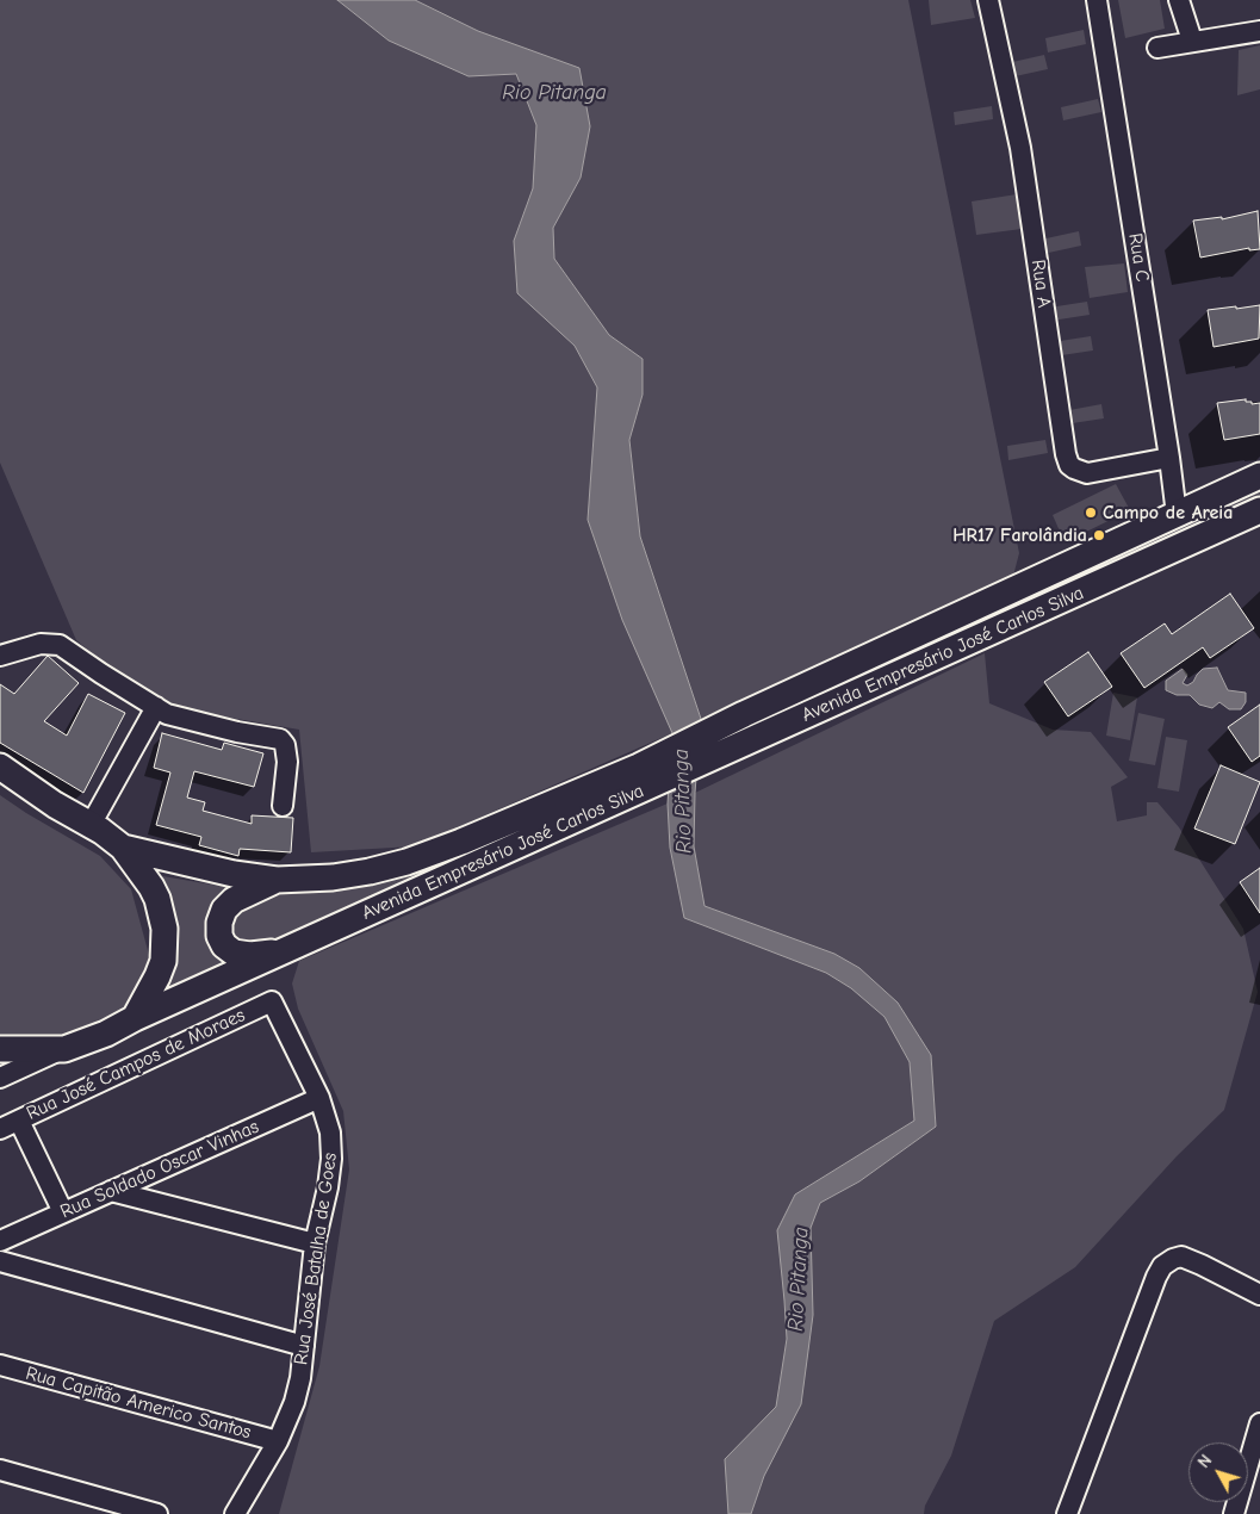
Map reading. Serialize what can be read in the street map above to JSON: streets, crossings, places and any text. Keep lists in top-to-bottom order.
{
  "streets": {
    "main road": ["Avenida Empresário José Carlos Silva"],
    "street": [
      "Rua C",
      "Rua A",
      "Rua José Campos de Moraes",
      "Rua Soldado Oscar Vinhas",
      "Rua José Batalha de Goes",
      "Rua Capitão Americo Santos"
    ]
  },
  "crossings": [
    ["Rua C", "Rua A"],
    ["Rua C", "Avenida Empresário José Carlos Silva"],
    ["Rua José Campos de Moraes", "Rua José Batalha de Goes"],
    ["Rua Soldado Oscar Vinhas", "Rua José Batalha de Goes"],
    ["Rua José Batalha de Goes", "Rua Capitão Americo Santos"]
  ],
  "water": ["Rio Pitanga"],
  "places": ["Campo de Areia", "HR17 Farolândia"],
  "north": "top left"
}
